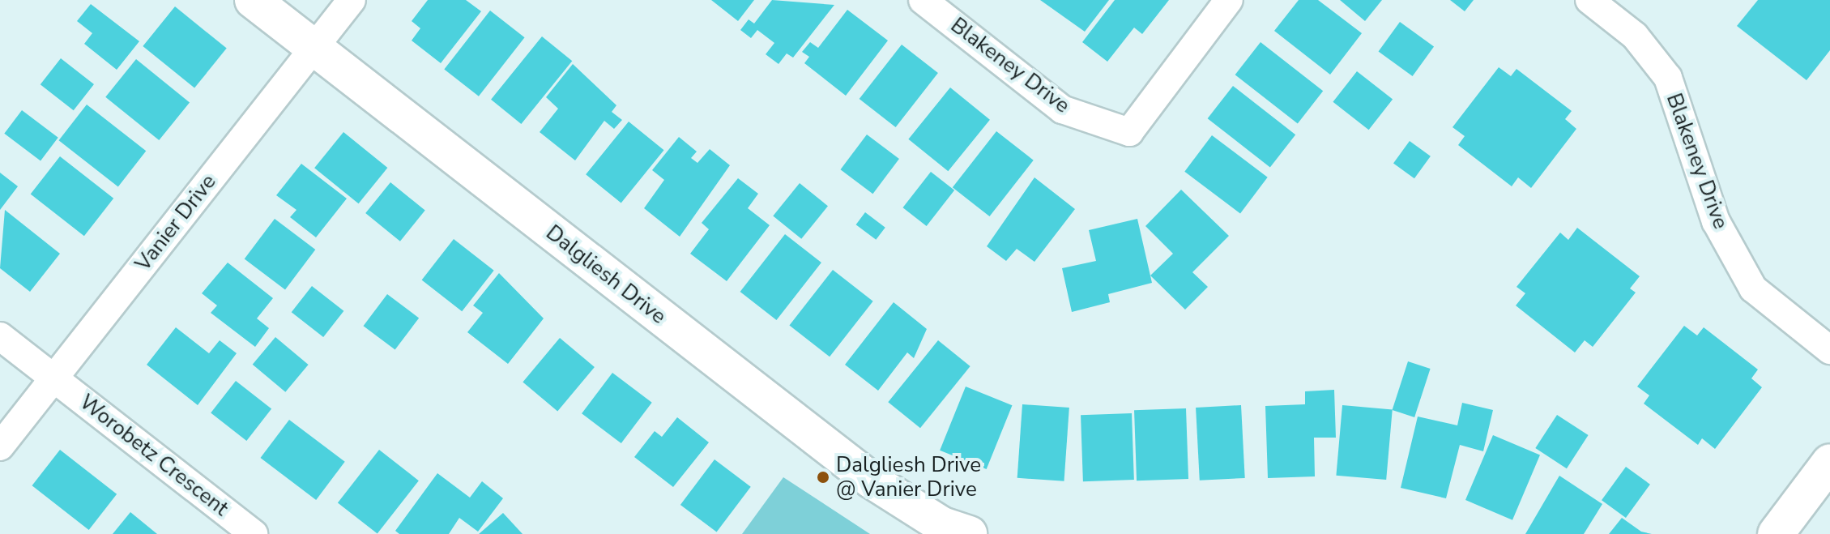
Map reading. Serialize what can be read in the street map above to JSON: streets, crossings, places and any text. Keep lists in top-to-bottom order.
{
  "streets": {
    "street": [
      "Blakeney Drive",
      "Vanier Drive",
      "Dalgliesh Drive",
      "Worobetz Crescent"
    ]
  },
  "crossings": [
    ["Vanier Drive", "Dalgliesh Drive"],
    ["Vanier Drive", "Worobetz Crescent"]
  ],
  "places": ["Dalgliesh Drive @ Vanier Drive"]
}
